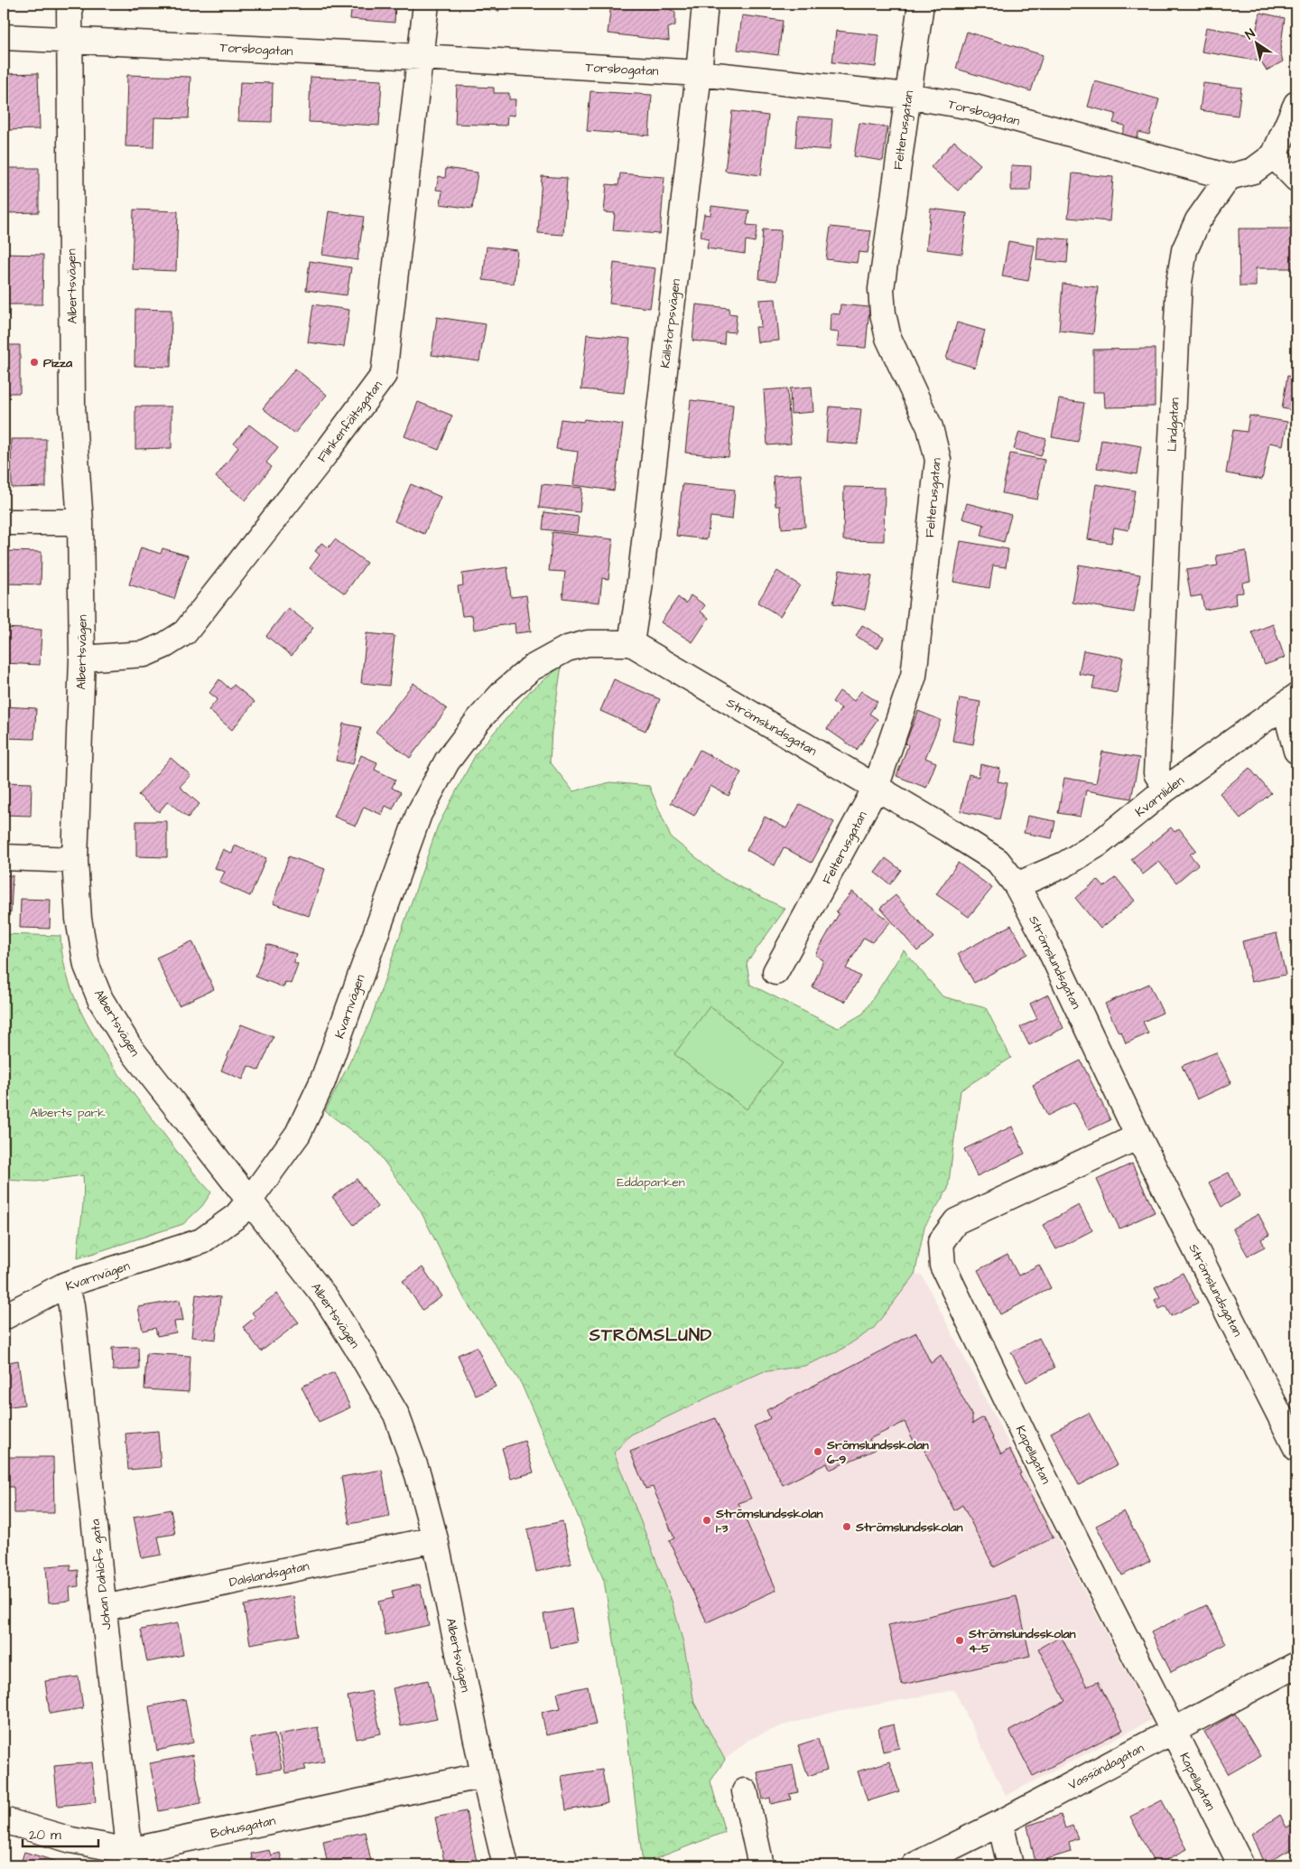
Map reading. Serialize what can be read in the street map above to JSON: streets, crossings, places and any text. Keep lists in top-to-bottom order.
{
  "streets": {
    "street": [
      "Torsbogatan",
      "Felterusgatan",
      "Albertsvägen",
      "Källstorpsvägen",
      "Flinkenfältsgatan",
      "Lindgatan",
      "Strömslundsgatan",
      "Kvarnliden",
      "Kvarnvägen",
      "Kapellgatan",
      "Dalslandsgatan",
      "Johan Dahlöfs gata",
      "Vassändagatan",
      "Bohusgatan"
    ]
  },
  "crossings": [
    ["Torsbogatan", "Felterusgatan"],
    ["Torsbogatan", "Albertsvägen"],
    ["Torsbogatan", "Källstorpsvägen"],
    ["Torsbogatan", "Flinkenfältsgatan"],
    ["Torsbogatan", "Lindgatan"],
    ["Felterusgatan", "Strömslundsgatan"],
    ["Albertsvägen", "Flinkenfältsgatan"],
    ["Albertsvägen", "Kvarnvägen"],
    ["Albertsvägen", "Dalslandsgatan"],
    ["Albertsvägen", "Bohusgatan"],
    ["Källstorpsvägen", "Strömslundsgatan"],
    ["Källstorpsvägen", "Kvarnvägen"],
    ["Lindgatan", "Kvarnliden"],
    ["Strömslundsgatan", "Kvarnliden"],
    ["Strömslundsgatan", "Kvarnvägen"],
    ["Strömslundsgatan", "Kapellgatan"],
    ["Kvarnvägen", "Johan Dahlöfs gata"],
    ["Kapellgatan", "Vassändagatan"],
    ["Dalslandsgatan", "Johan Dahlöfs gata"],
    ["Johan Dahlöfs gata", "Bohusgatan"]
  ],
  "districts": ["STRÖMSLUND"],
  "parks": ["Alberts park", "Eddaparken"],
  "places": [
    "Pizza",
    "Srömslundsskolan 6-9",
    "Strömslundsskolan 1-3",
    "Strömslundsskolan",
    "Strömslundsskolan 4-5"
  ],
  "scale_bar": "20 m",
  "north": "top left"
}
